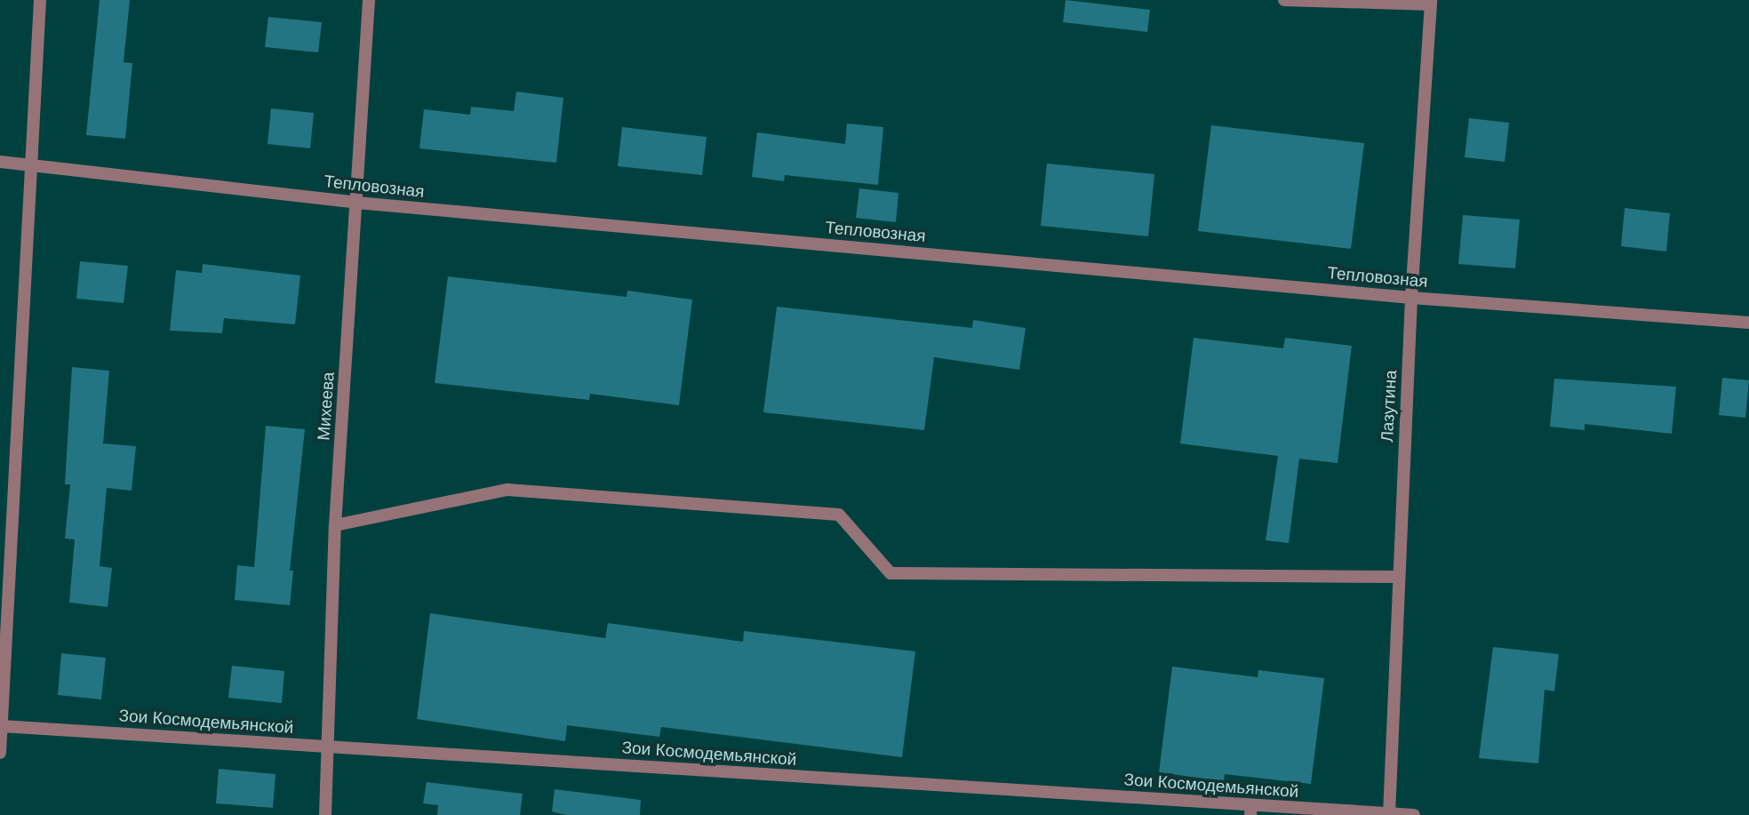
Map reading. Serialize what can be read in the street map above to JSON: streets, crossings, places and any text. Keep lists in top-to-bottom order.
{
  "streets": {
    "street": [
      "Тепловозная",
      "Михеева",
      "Лазутина",
      "Зои Космодемьянской"
    ]
  },
  "crossings": [
    ["Тепловозная", "Михеева"],
    ["Тепловозная", "Лазутина"],
    ["Михеева", "Зои Космодемьянской"],
    ["Лазутина", "Зои Космодемьянской"]
  ]
}
